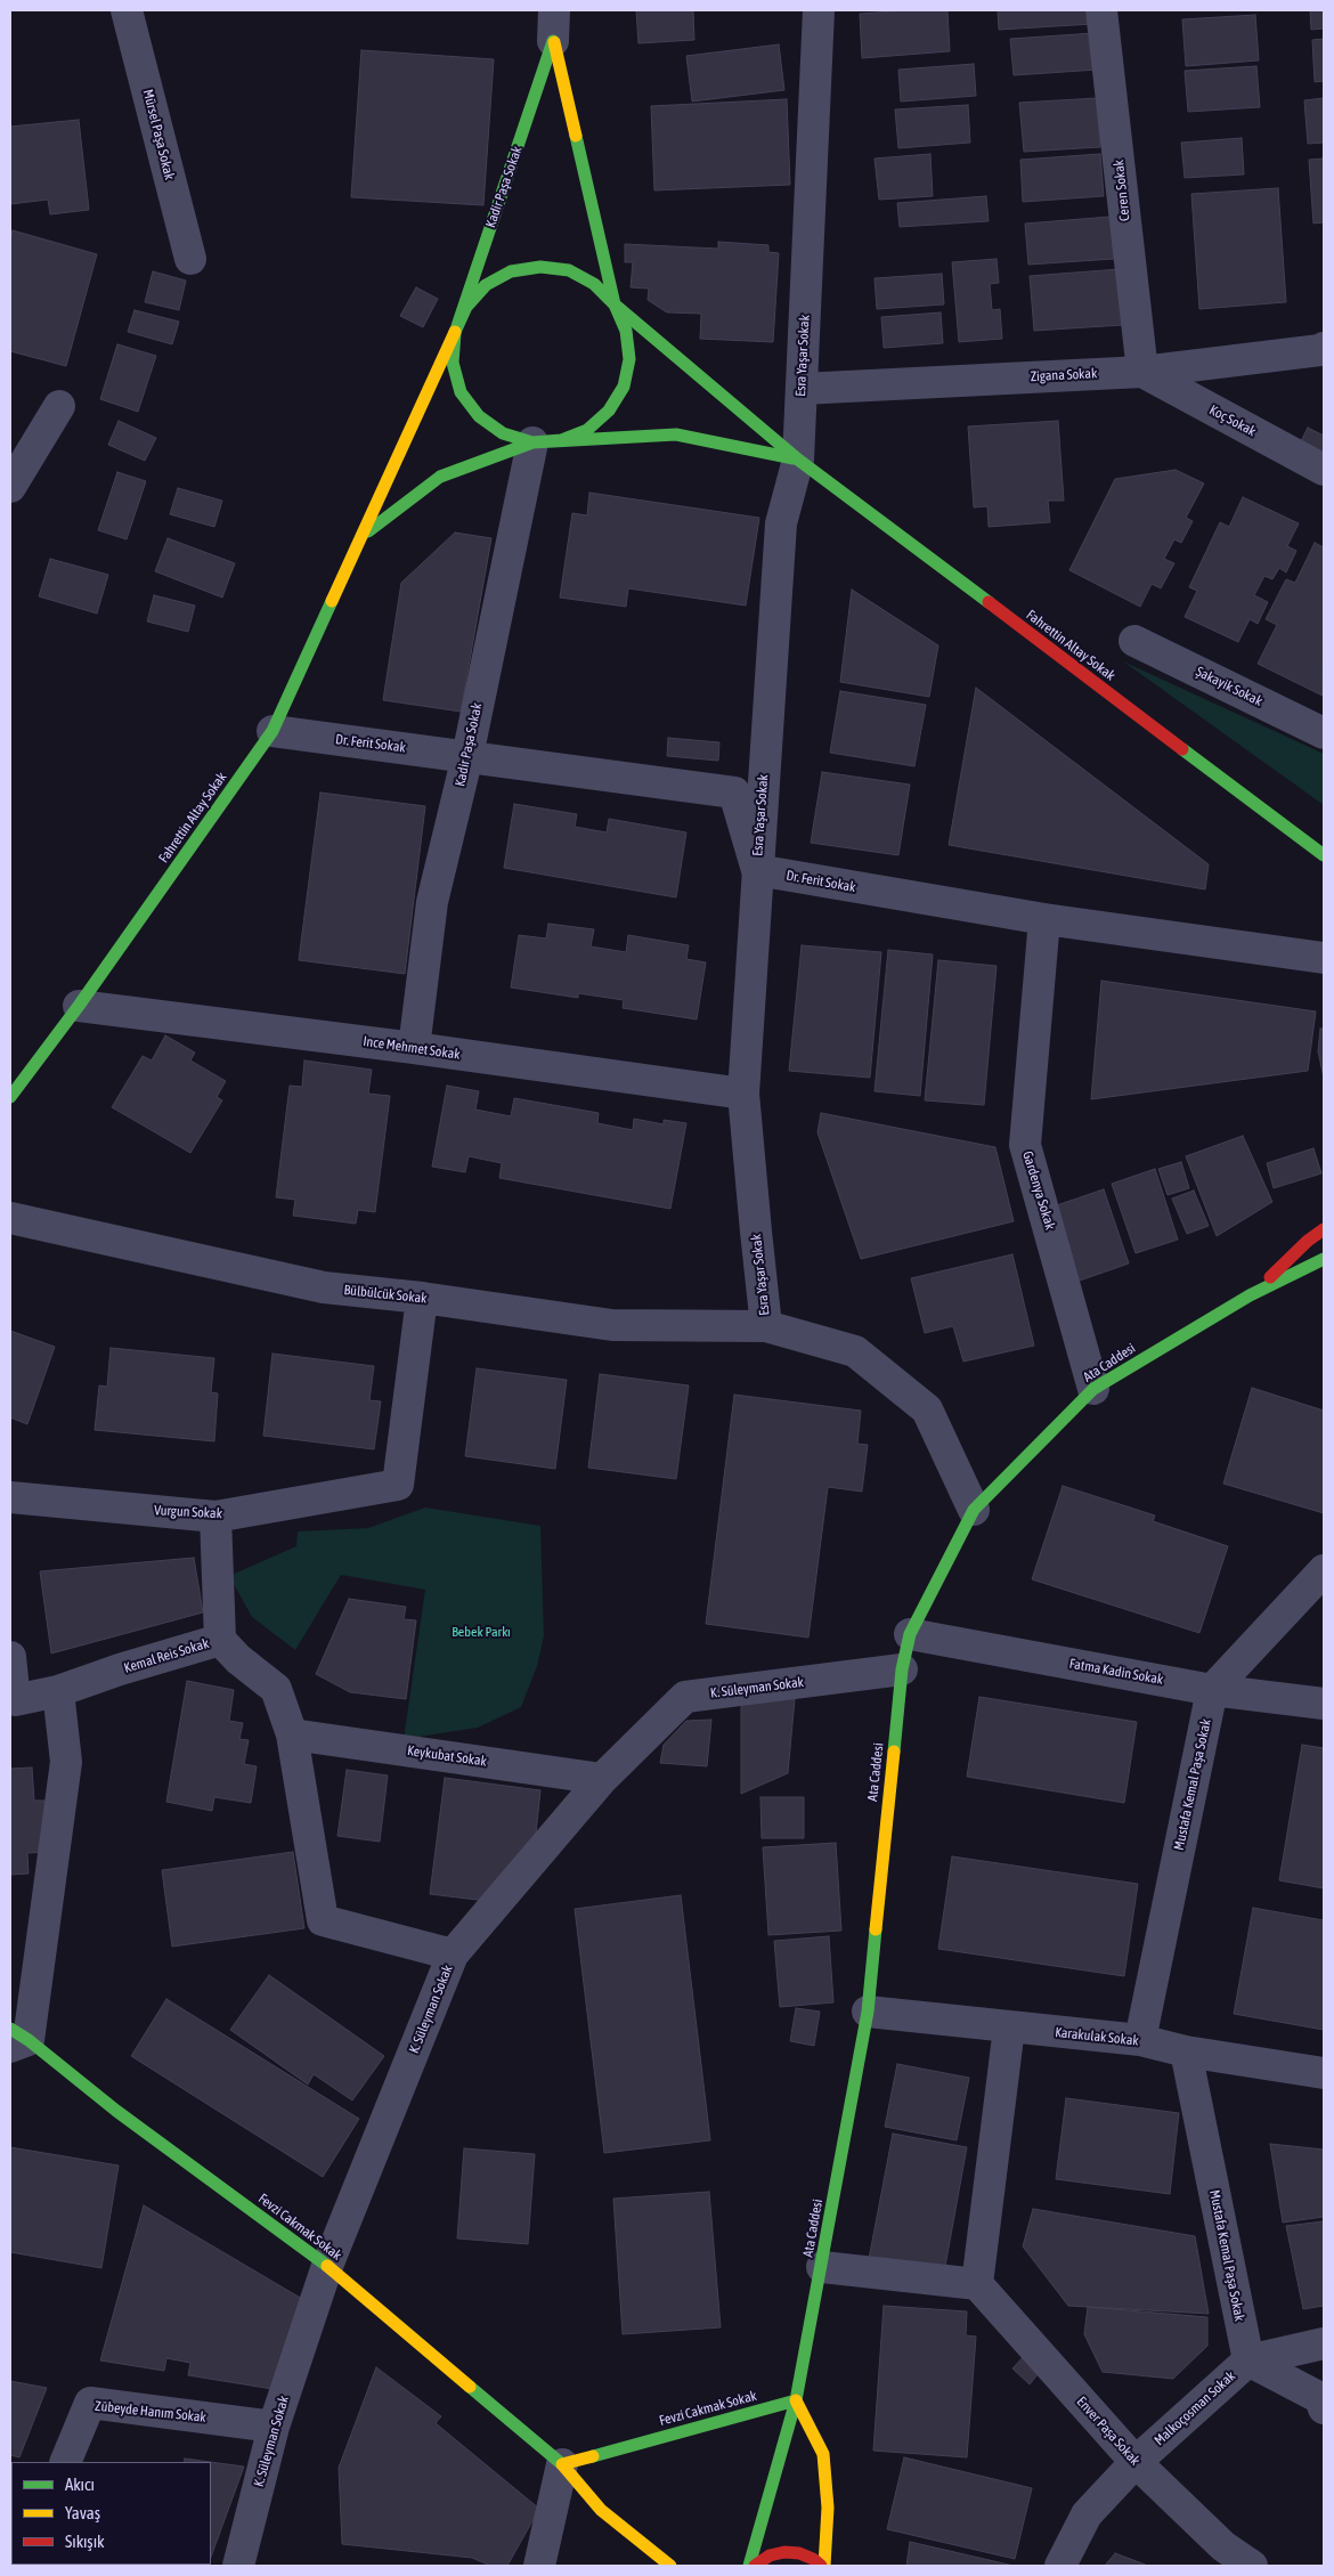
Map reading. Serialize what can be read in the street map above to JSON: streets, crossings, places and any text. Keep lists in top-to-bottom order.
{
  "streets": {
    "street": [
      "Mürsel Paşa Sokak",
      "Kadir Paşa Sokak",
      "Ceren Sokak",
      "Esra Yaşar Sokak",
      "Zigana Sokak",
      "Koç Sokak",
      "Fahrettin Altay Sokak",
      "Şakayik Sokak",
      "Dr. Ferit Sokak",
      "Ince Mehmet Sokak",
      "Gardenya Sokak",
      "Bülbülcük Sokak",
      "Ata Caddesi",
      "Vurgun Sokak",
      "Kemal Reis Sokak",
      "Fatma Kadin Sokak",
      "K. Süleyman Sokak",
      "Keykubat Sokak",
      "Mustafa Kemal Paşa Sokak",
      "Karakulak Sokak",
      "Fevzi Cakmak Sokak",
      "Malkoçosman Sokak",
      "Zübeyde Hanım Sokak",
      "Enver Paşa Sokak"
    ]
  },
  "crossings": [
    ["Kadir Paşa Sokak", "Fahrettin Altay Sokak"],
    ["Kadir Paşa Sokak", "Dr. Ferit Sokak"],
    ["Kadir Paşa Sokak", "Ince Mehmet Sokak"],
    ["Ceren Sokak", "Zigana Sokak"],
    ["Ceren Sokak", "Koç Sokak"],
    ["Esra Yaşar Sokak", "Zigana Sokak"],
    ["Esra Yaşar Sokak", "Fahrettin Altay Sokak"],
    ["Esra Yaşar Sokak", "Dr. Ferit Sokak"],
    ["Esra Yaşar Sokak", "Ince Mehmet Sokak"],
    ["Esra Yaşar Sokak", "Bülbülcük Sokak"],
    ["Esra Yaşar Sokak", "Ata Caddesi"],
    ["Zigana Sokak", "Koç Sokak"],
    ["Fahrettin Altay Sokak", "Dr. Ferit Sokak"],
    ["Fahrettin Altay Sokak", "Ince Mehmet Sokak"],
    ["Dr. Ferit Sokak", "Gardenya Sokak"],
    ["Gardenya Sokak", "Ata Caddesi"],
    ["Bülbülcük Sokak", "Vurgun Sokak"],
    ["Ata Caddesi", "Fatma Kadin Sokak"],
    ["Ata Caddesi", "K. Süleyman Sokak"],
    ["Ata Caddesi", "Karakulak Sokak"],
    ["Ata Caddesi", "Fevzi Cakmak Sokak"],
    ["Kemal Reis Sokak", "K. Süleyman Sokak"],
    ["Kemal Reis Sokak", "Keykubat Sokak"],
    ["Fatma Kadin Sokak", "Mustafa Kemal Paşa Sokak"],
    ["K. Süleyman Sokak", "Keykubat Sokak"],
    ["K. Süleyman Sokak", "Fevzi Cakmak Sokak"],
    ["K. Süleyman Sokak", "Zübeyde Hanım Sokak"],
    ["Mustafa Kemal Paşa Sokak", "Karakulak Sokak"],
    ["Mustafa Kemal Paşa Sokak", "Malkoçosman Sokak"],
    ["Malkoçosman Sokak", "Enver Paşa Sokak"]
  ],
  "parks": ["Bebek Parkı"],
  "legend": ["Akıcı", "Yavaş", "Sıkışık"]
}
